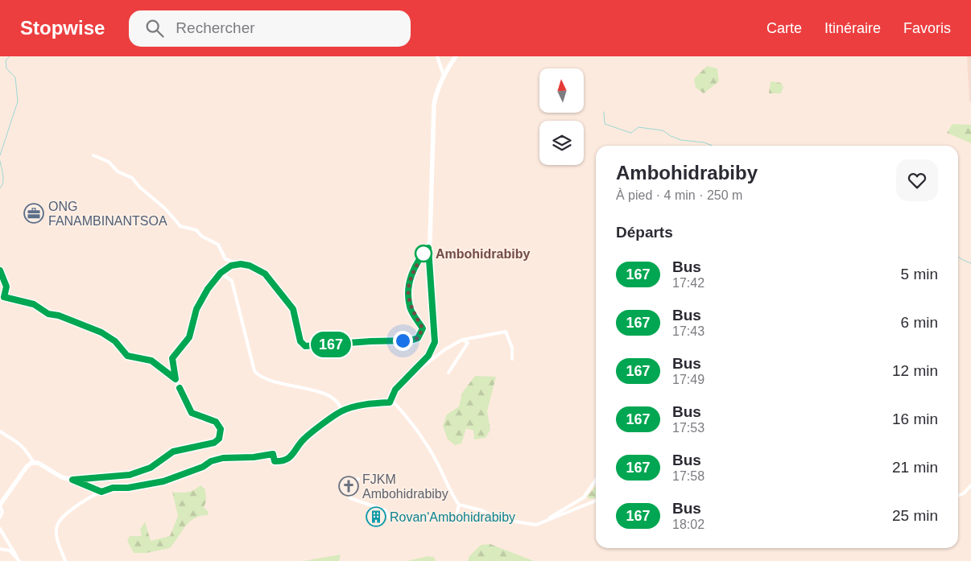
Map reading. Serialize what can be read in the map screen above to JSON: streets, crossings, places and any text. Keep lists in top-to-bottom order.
{
  "places": {
    "office": ["ONG FANAMBINANTSOA"],
    "other": ["Ambohidrabiby"],
    "church": ["FJKM Ambohidrabiby"],
    "building": ["Rovan'Ambohidrabiby"]
  },
  "lines": ["bus line 167"],
  "north": "top",
  "page": {
    "header": "Stopwise",
    "search": "Rechercher",
    "nav": ["Carte", "Itinéraire", "Favoris"],
    "on_map": "167",
    "heading": [
      ["Ambohidrabiby", "À pied · 4 min · 250 m"],
      "Départs"
    ],
    "list": [
      {
        "mark": "167",
        "name": "Bus",
        "note": "17:42",
        "value": "5 min"
      },
      {
        "mark": "167",
        "name": "Bus",
        "note": "17:43",
        "value": "6 min"
      },
      {
        "mark": "167",
        "name": "Bus",
        "note": "17:49",
        "value": "12 min"
      },
      {
        "mark": "167",
        "name": "Bus",
        "note": "17:53",
        "value": "16 min"
      },
      {
        "mark": "167",
        "name": "Bus",
        "note": "17:58",
        "value": "21 min"
      },
      {
        "mark": "167",
        "name": "Bus",
        "note": "18:02",
        "value": "25 min"
      }
    ]
  }
}
